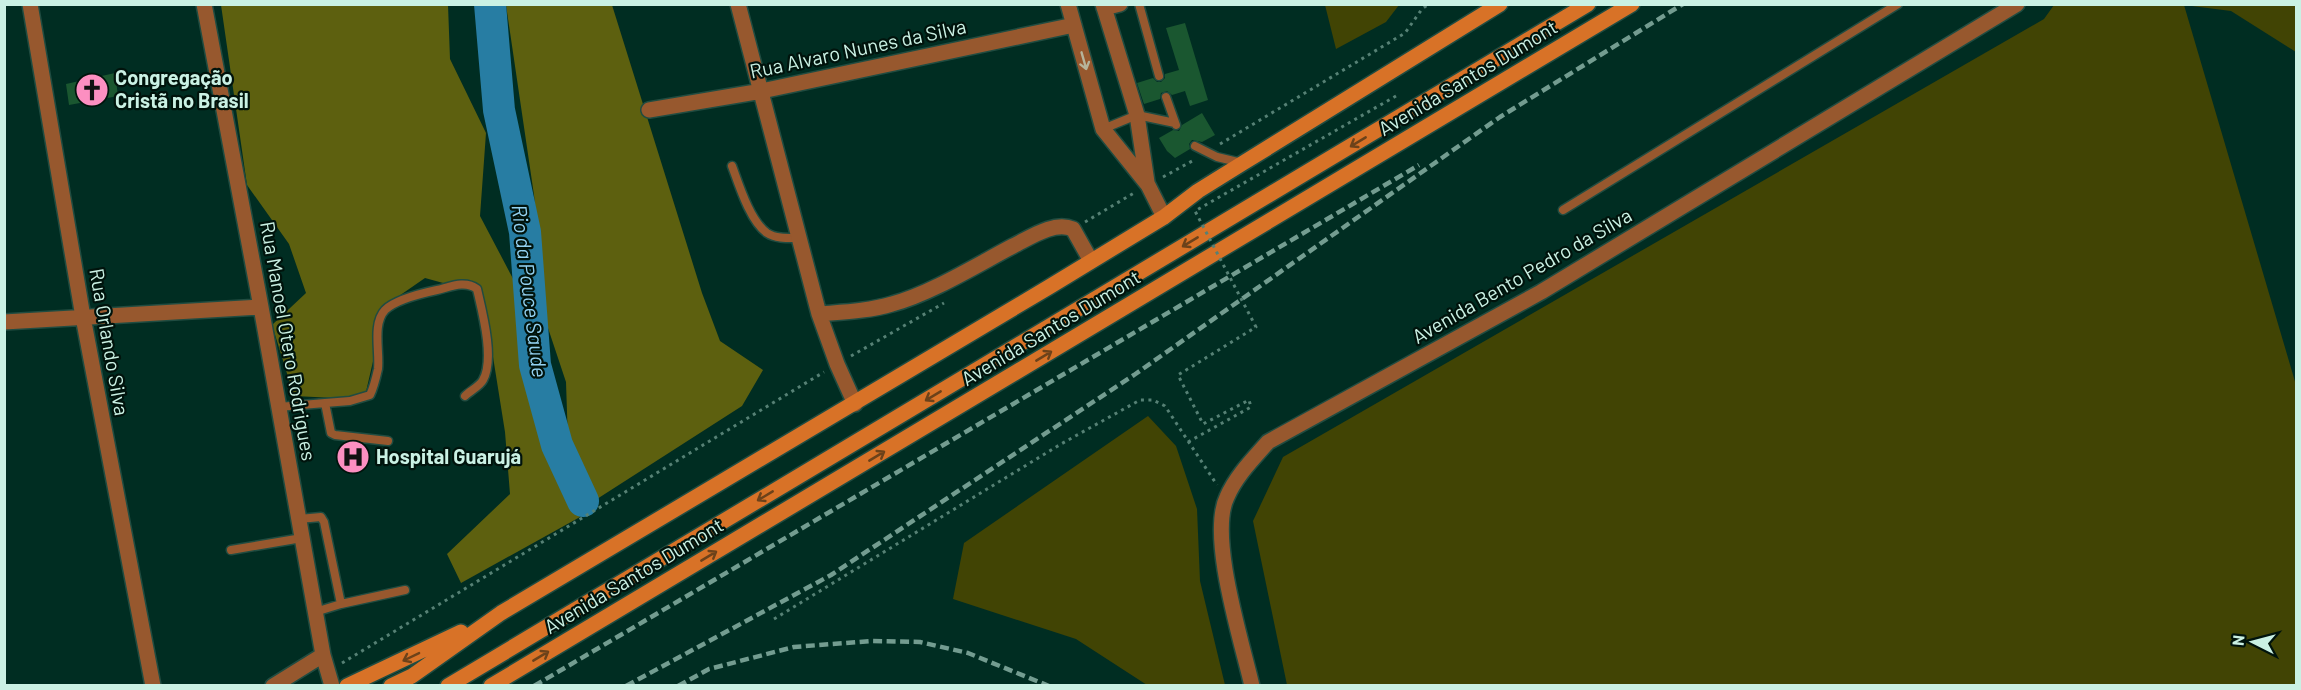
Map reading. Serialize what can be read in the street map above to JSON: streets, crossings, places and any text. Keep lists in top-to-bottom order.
{
  "streets": {
    "main road": ["Avenida Santos Dumont"],
    "street": [
      "Rua Alvaro Nunes da Silva",
      "Avenida Bento Pedro da Silva",
      "Rua Manoel Otero Rodrigues",
      "Rua Orlando Silva"
    ]
  },
  "water": ["Rio da Pouce Saude"],
  "places": {
    "church": ["Congregação Cristã no Brasil"],
    "hospital": ["Hospital Guarujá"]
  },
  "north": "left"
}
